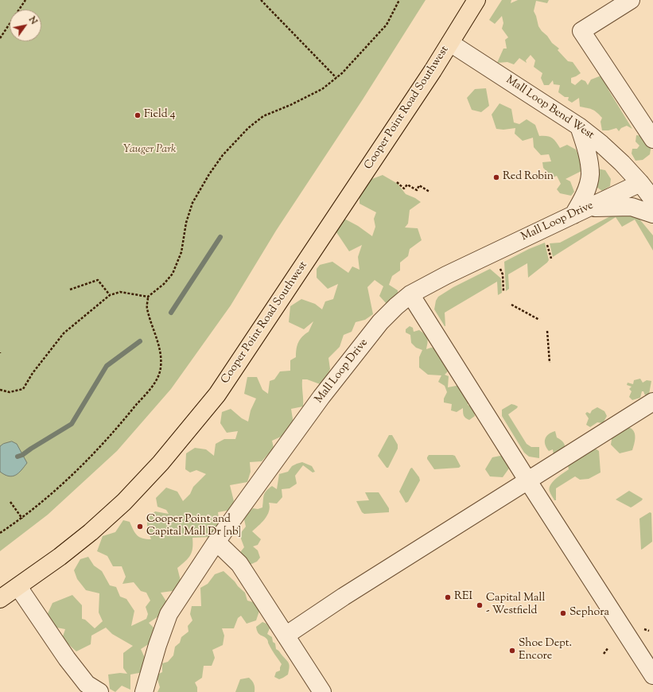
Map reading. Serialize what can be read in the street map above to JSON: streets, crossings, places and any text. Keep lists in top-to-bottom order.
{
  "streets": {
    "main road": ["Cooper Point Road Southwest"],
    "street": ["Mall Loop Bend West", "Mall Loop Drive"]
  },
  "crossings": [
    ["Cooper Point Road Southwest", "Mall Loop Bend West"],
    ["Mall Loop Bend West", "Mall Loop Drive"]
  ],
  "parks": ["Yauger Park"],
  "places": [
    "Field 4",
    "Red Robin",
    "Cooper Point and Capital Mall Dr [nb]",
    "REI",
    "Capital Mall - Westfield",
    "Sephora",
    "Shoe Dept. Encore"
  ],
  "north": "top right"
}
